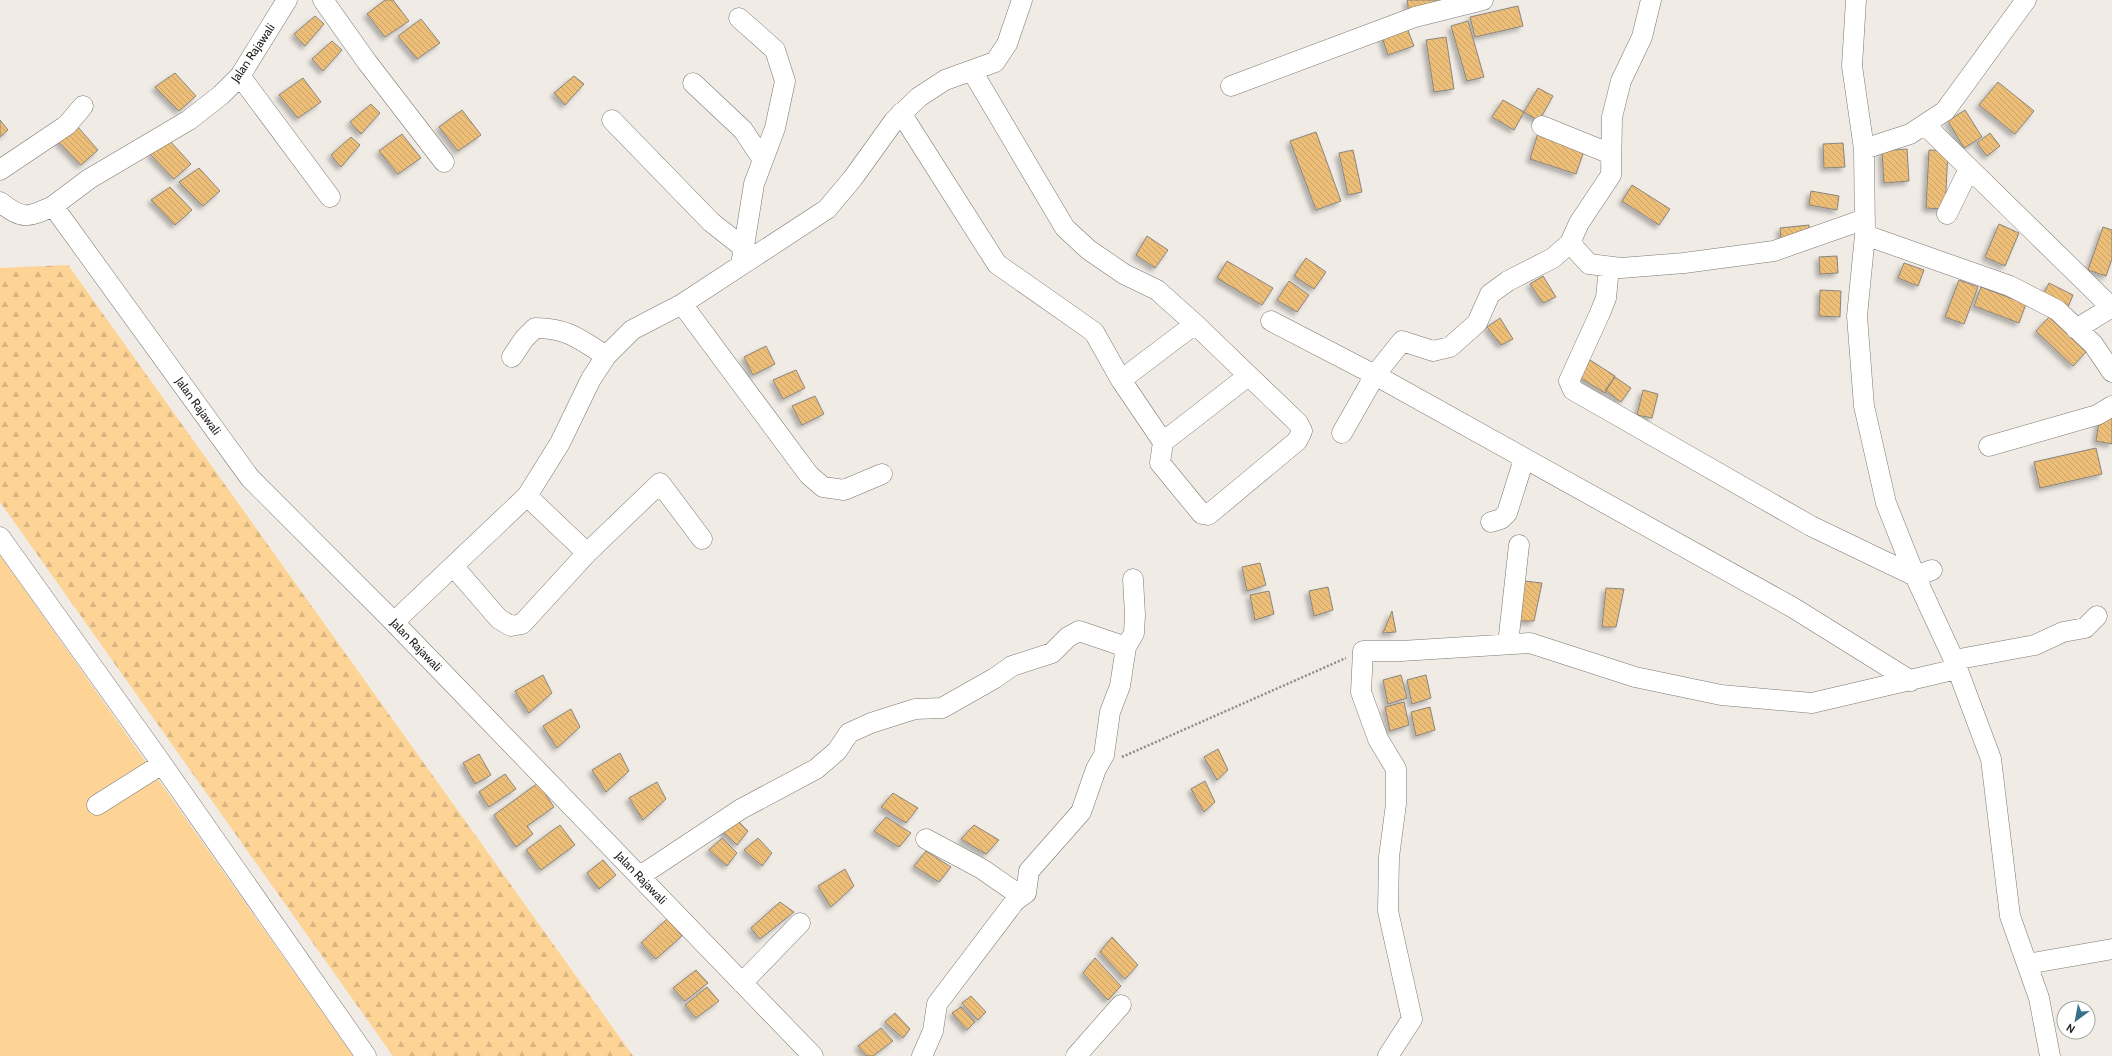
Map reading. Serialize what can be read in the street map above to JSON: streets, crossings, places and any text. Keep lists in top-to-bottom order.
{
  "streets": {
    "street": ["Jalan Rajawali"]
  },
  "north": "bottom left"
}
